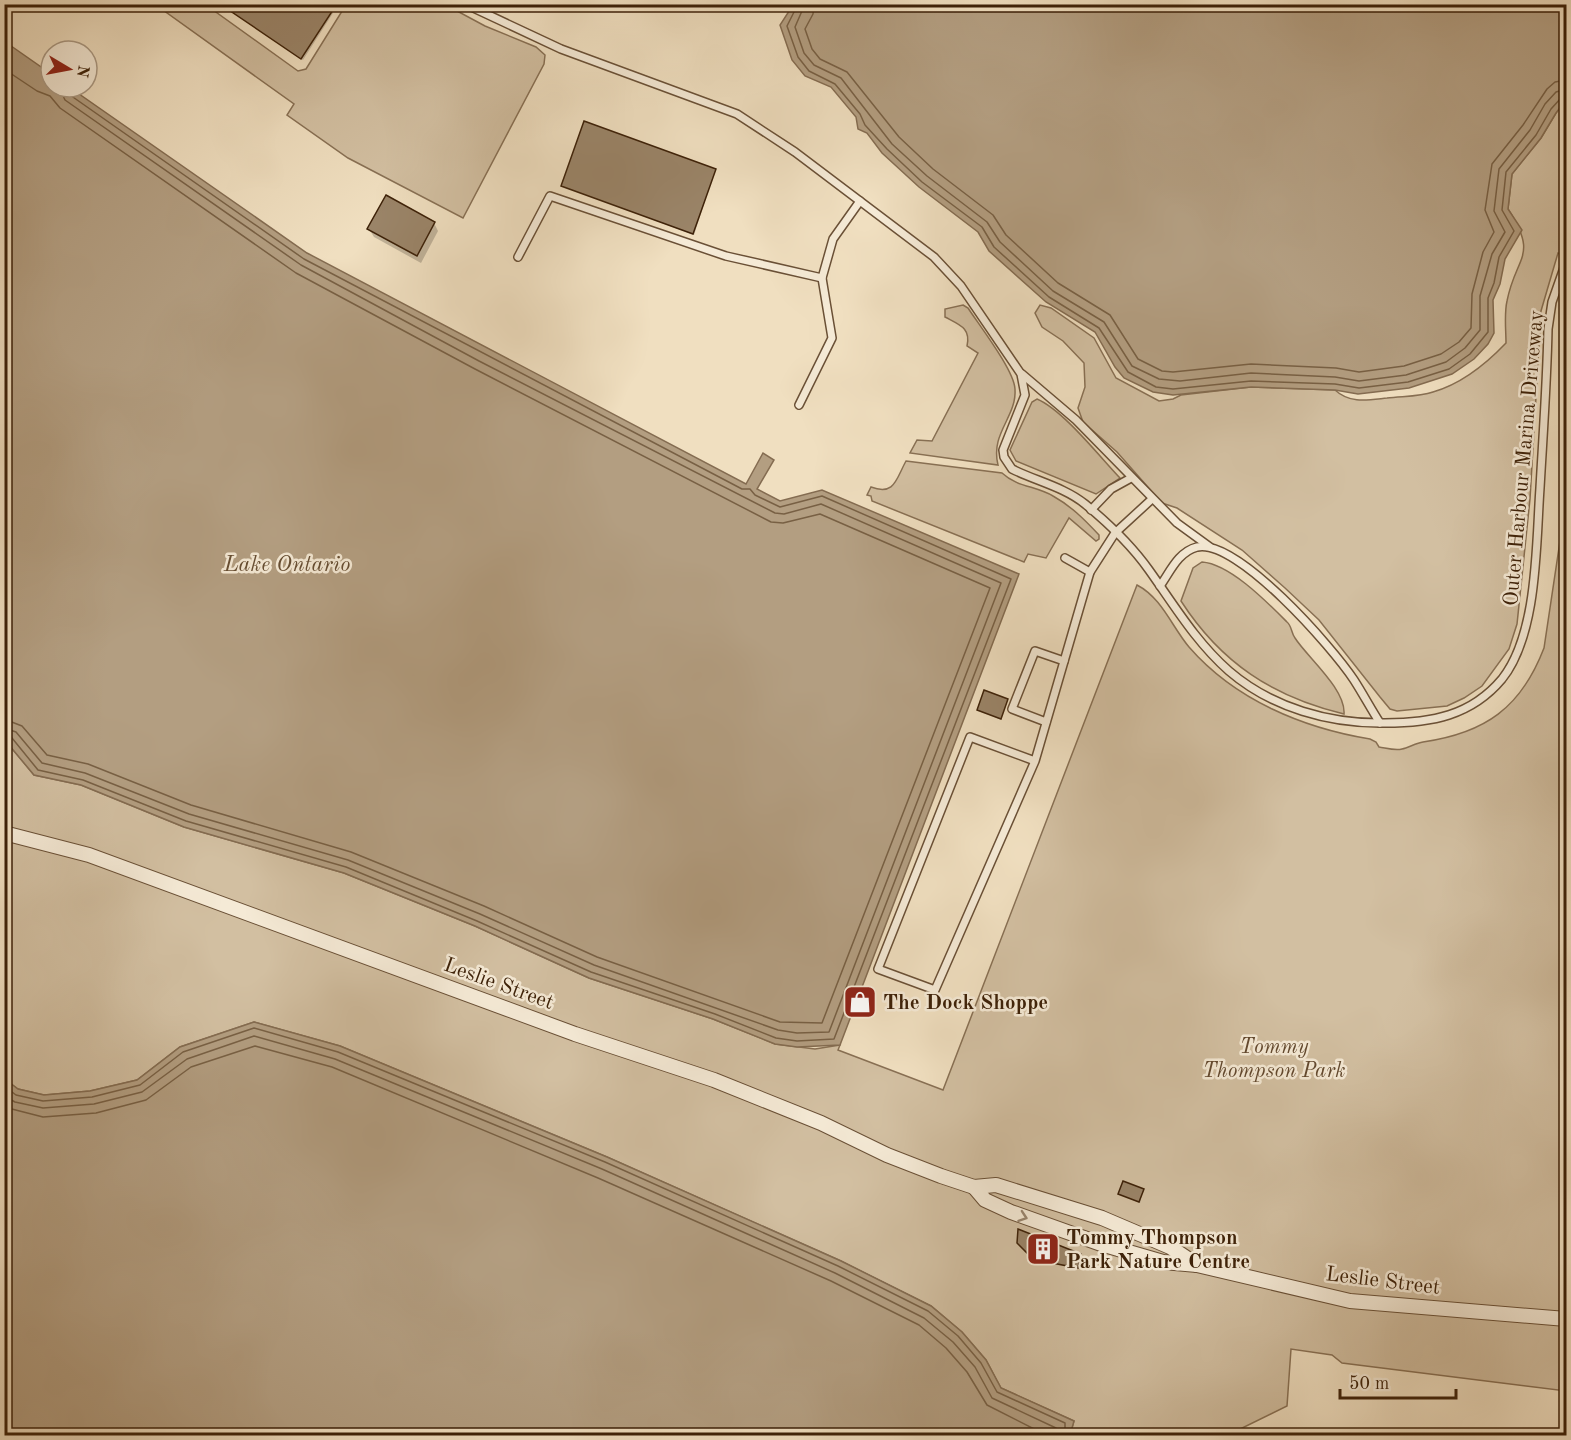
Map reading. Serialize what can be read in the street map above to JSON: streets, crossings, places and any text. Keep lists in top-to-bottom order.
{
  "streets": {
    "street": ["Leslie Street"],
    "lane": ["Outer Harbour Marina Driveway"]
  },
  "water": ["Lake Ontario"],
  "parks": ["Tommy Thompson Park"],
  "places": {
    "shop": ["The Dock Shoppe"],
    "building": ["Tommy Thompson Park Nature Centre"]
  },
  "scale_bar": "50 m",
  "north": "right"
}
